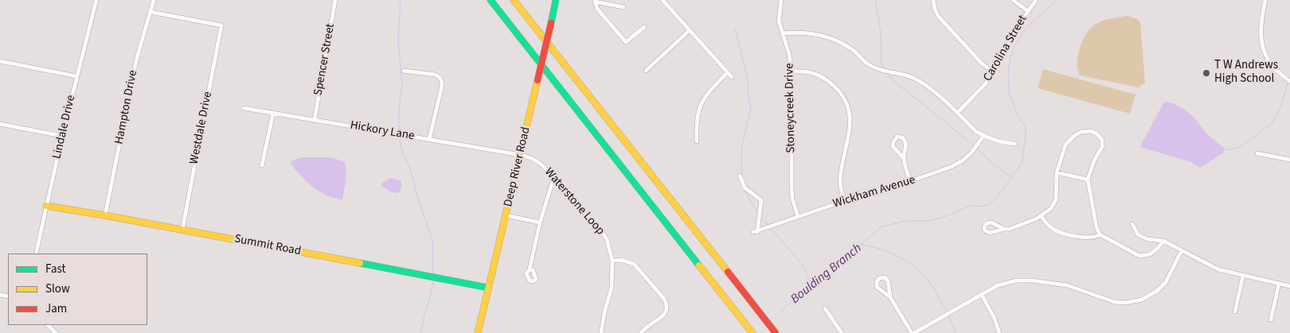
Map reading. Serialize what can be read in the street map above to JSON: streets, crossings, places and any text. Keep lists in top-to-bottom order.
{
  "streets": {
    "main road": ["Deep River Road", "Summit Road"],
    "street": [
      "Carolina Street",
      "Spencer Street",
      "Hampton Drive",
      "Stoneycreek Drive",
      "Lindale Drive",
      "Westdale Drive",
      "Hickory Lane",
      "Wickham Avenue",
      "Waterstone Loop"
    ]
  },
  "crossings": [
    ["Spencer Street", "Hickory Lane"],
    ["Hampton Drive", "Westdale Drive"],
    ["Hampton Drive", "Summit Road"],
    ["Stoneycreek Drive", "Wickham Avenue"],
    ["Lindale Drive", "Summit Road"],
    ["Westdale Drive", "Summit Road"],
    ["Hickory Lane", "Deep River Road"],
    ["Hickory Lane", "Waterstone Loop"],
    ["Deep River Road", "Waterstone Loop"],
    ["Deep River Road", "Summit Road"]
  ],
  "water": ["Boulding Branch"],
  "places": ["T W Andrews High School"],
  "legend": ["Fast", "Slow", "Jam"]
}
